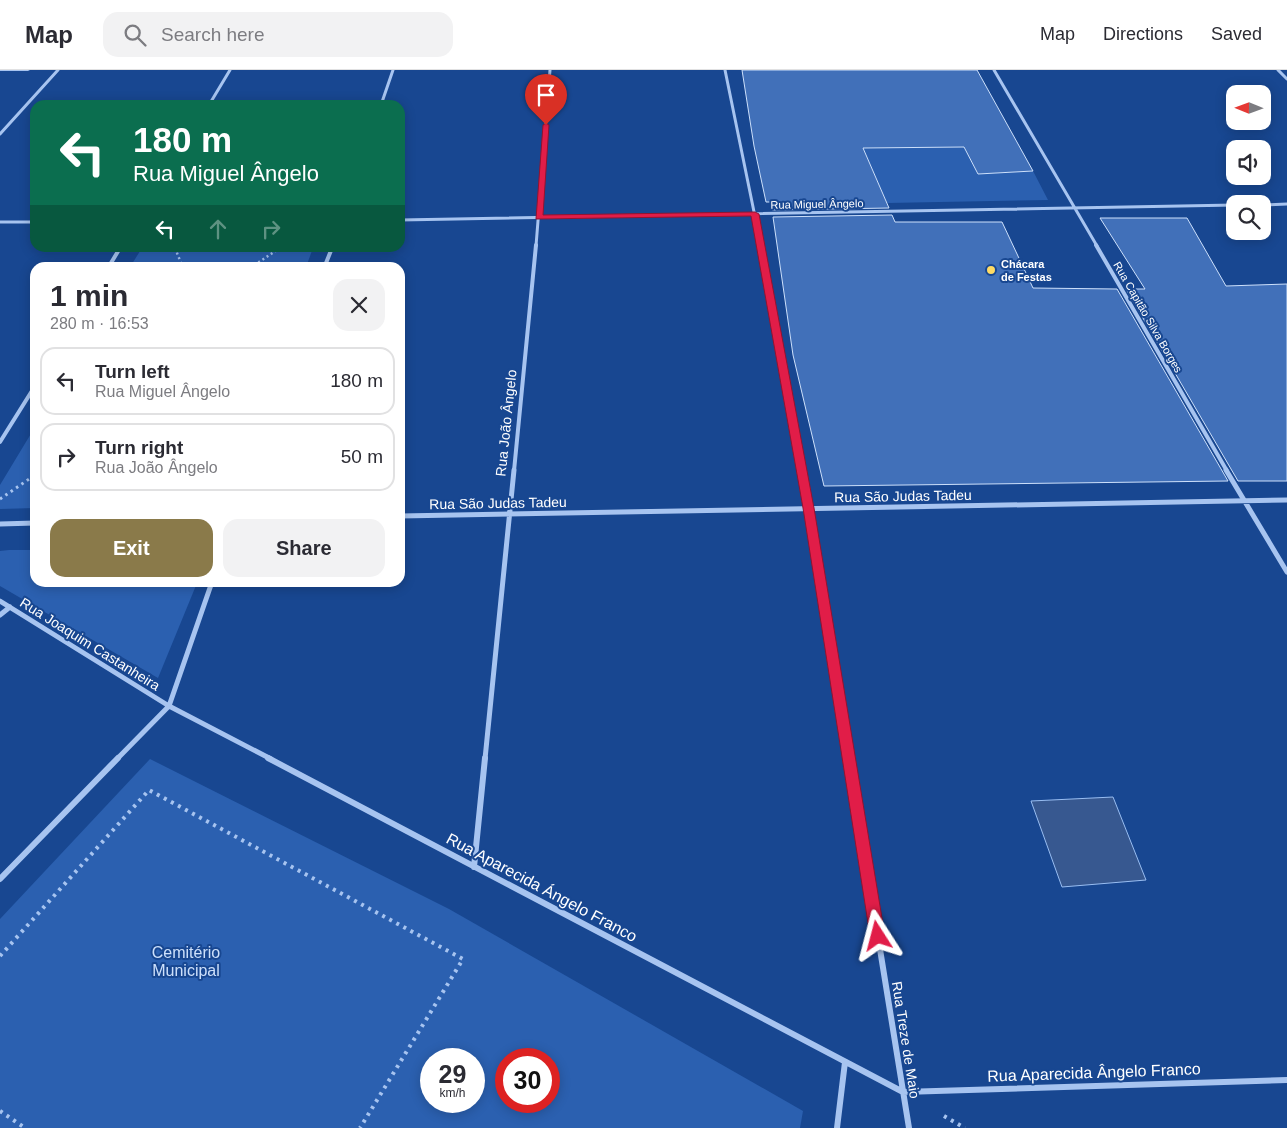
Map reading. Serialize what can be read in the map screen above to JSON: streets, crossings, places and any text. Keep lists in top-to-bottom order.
{
  "streets": {
    "street": [
      "Rua Miguel Ângelo",
      "Rua Capitão Silva Borges",
      "Rua João Ângelo",
      "Rua São Judas Tadeu",
      "Rua Joaquim Castanheira",
      "Rua Aparecida Ángelo Franco",
      "Rua Treze de Maio",
      "Rua Aparecida Ângelo Franco"
    ]
  },
  "crossings": [
    ["Rua Miguel Ângelo", "Rua Capitão Silva Borges"],
    ["Rua Miguel Ângelo", "Rua João Ângelo"],
    ["Rua Miguel Ângelo", "Rua Treze de Maio"],
    ["Rua Capitão Silva Borges", "Rua São Judas Tadeu"],
    ["Rua João Ângelo", "Rua São Judas Tadeu"],
    ["Rua João Ângelo", "Rua Aparecida Ángelo Franco"],
    ["Rua São Judas Tadeu", "Rua Treze de Maio"],
    ["Rua Joaquim Castanheira", "Rua Aparecida Ángelo Franco"],
    ["Rua Aparecida Ángelo Franco", "Rua Treze de Maio"],
    ["Rua Aparecida Ángelo Franco", "Rua Aparecida Ângelo Franco"],
    ["Rua Treze de Maio", "Rua Aparecida Ângelo Franco"]
  ],
  "parks": ["Cemitério Municipal"],
  "places": ["Chácara de Festas"],
  "north": "left",
  "page": {
    "header": "Map",
    "search": "Search here",
    "nav": ["Map", "Directions", "Saved"],
    "turn": ["180 m", "Rua Miguel Ângelo"],
    "heading": ["1 min", "280 m · 16:53"],
    "list": [
      {
        "name": "Turn left",
        "note": "Rua Miguel Ângelo",
        "value": "180 m"
      },
      {
        "name": "Turn right",
        "note": "Rua João Ângelo",
        "value": "50 m"
      }
    ],
    "buttons": ["Exit", "Share"],
    "speed": "29 km/h",
    "limit": "30"
  }
}
